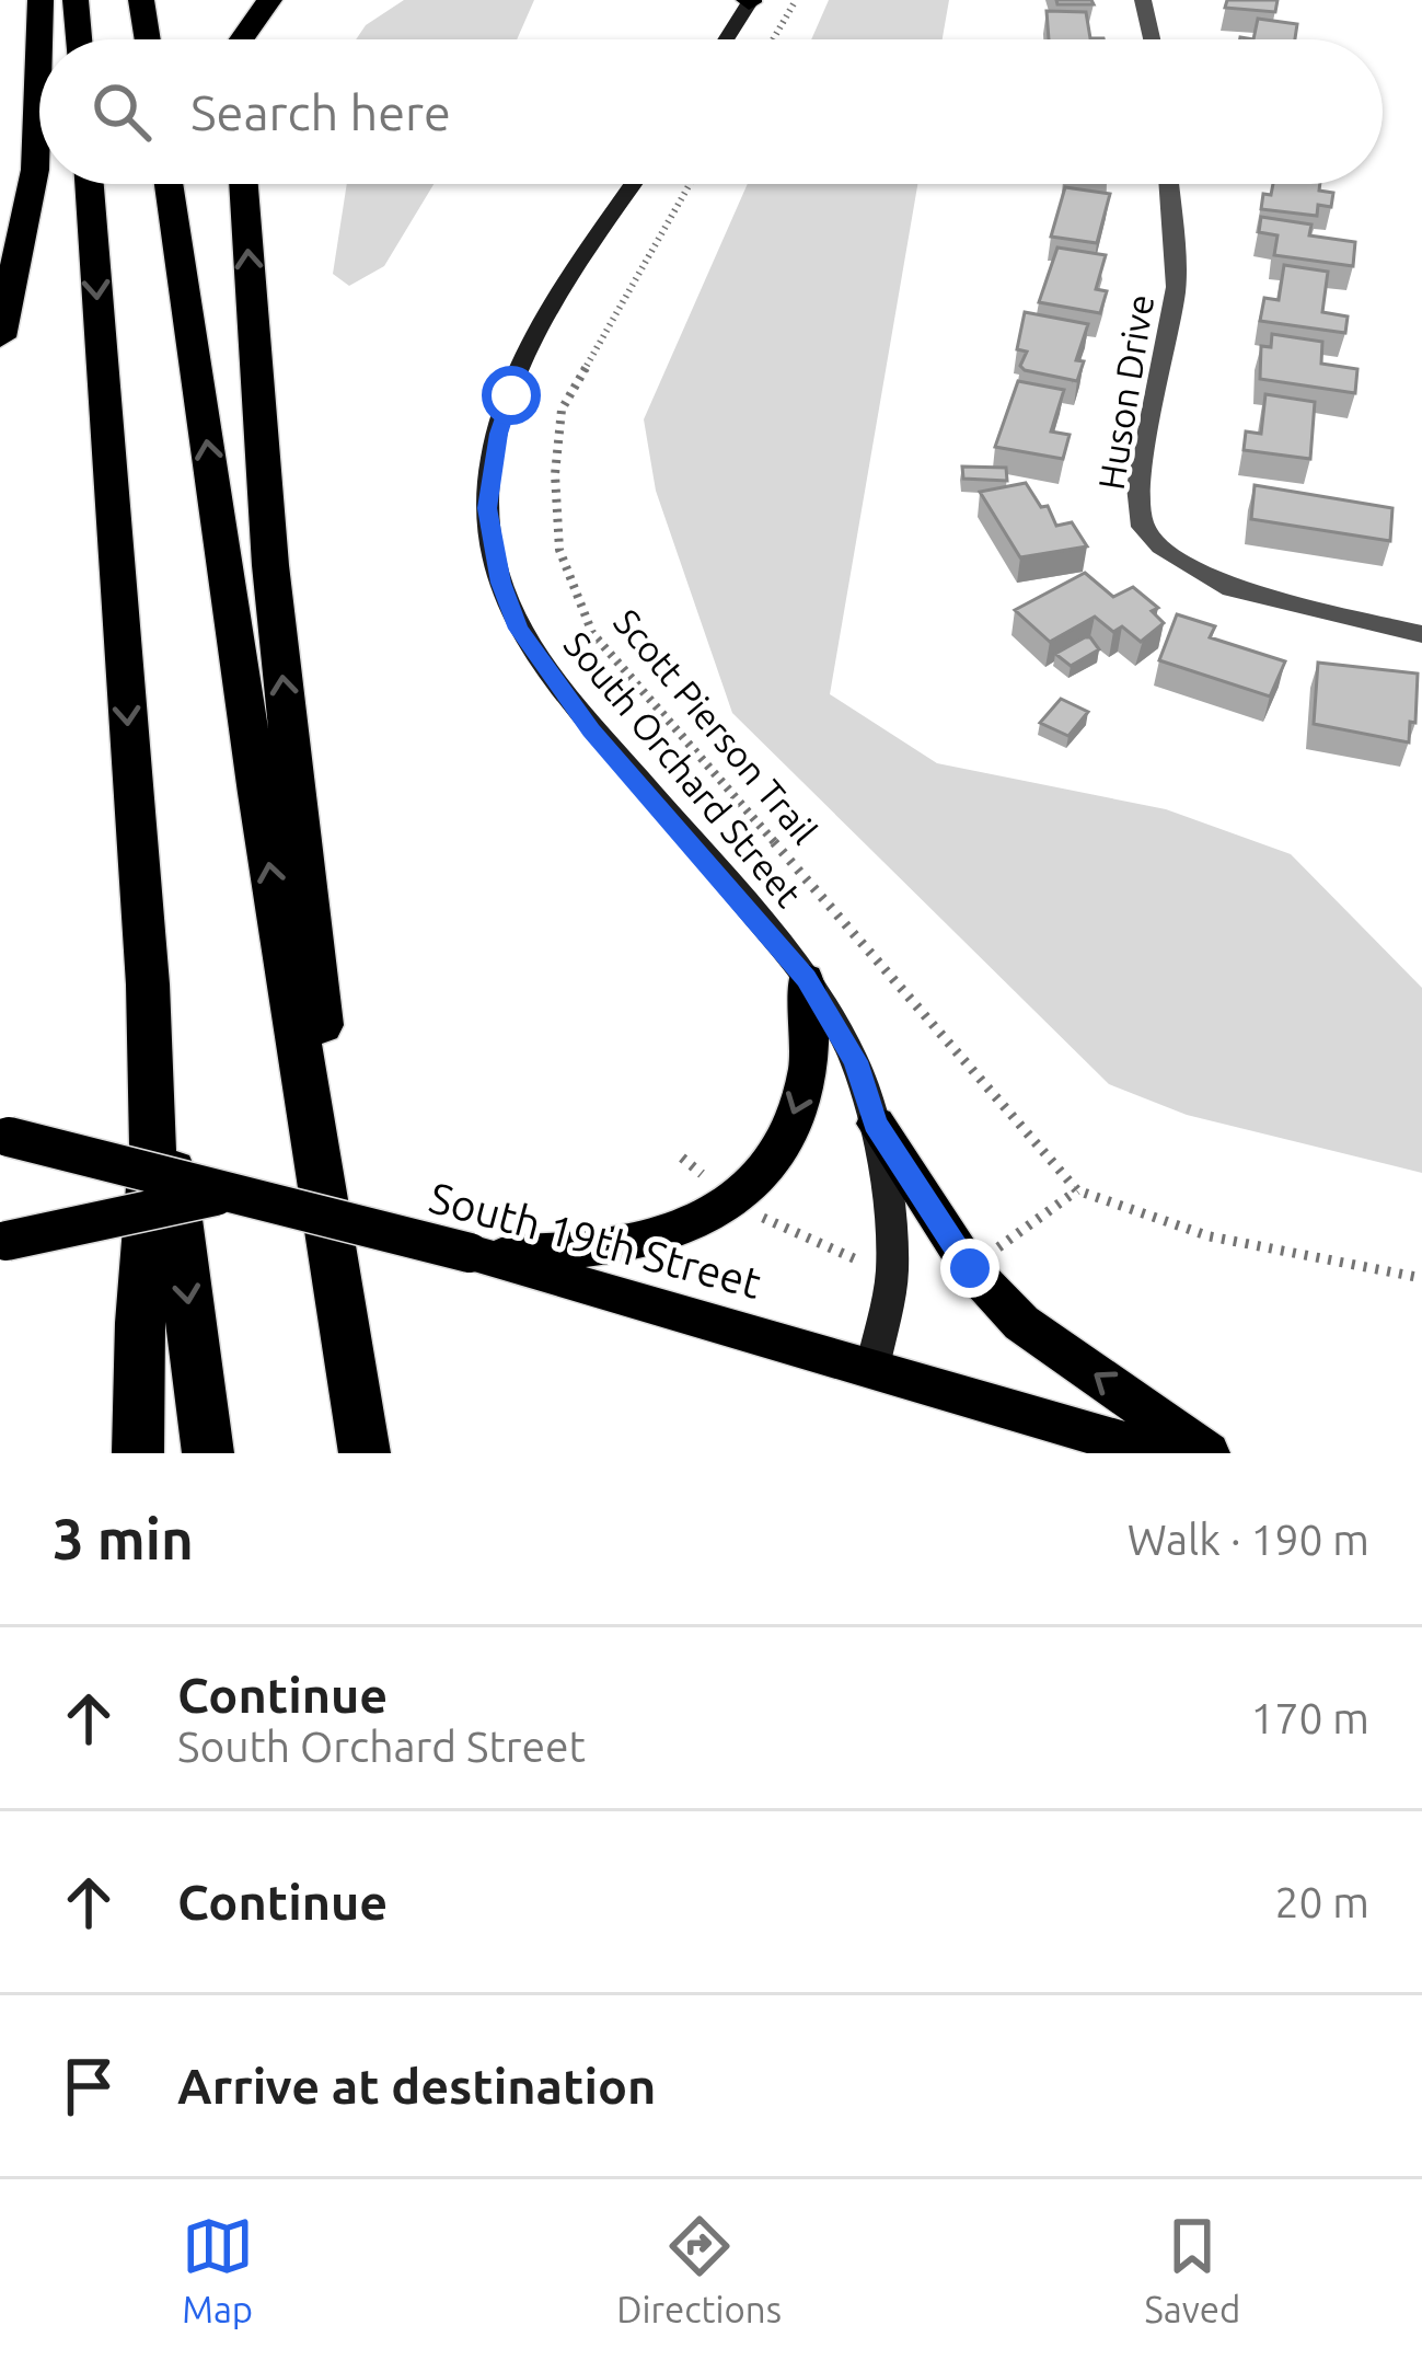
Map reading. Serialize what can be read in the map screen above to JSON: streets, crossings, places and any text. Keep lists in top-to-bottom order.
{
  "streets": {
    "main road": ["South Orchard Street", "South 19th Street"],
    "street": ["Huson Drive"],
    "path": ["Scott Pierson Trail"]
  },
  "crossings": [
    ["South Orchard Street", "South 19th Street"]
  ],
  "page": {
    "search": "Search here",
    "heading": ["3 min", "Walk · 190 m"],
    "list": [
      ["Continue", "South Orchard Street", "170 m"],
      ["Continue", "20 m"],
      "Arrive at destination"
    ],
    "nav": ["Map", "Directions", "Saved"]
  }
}
